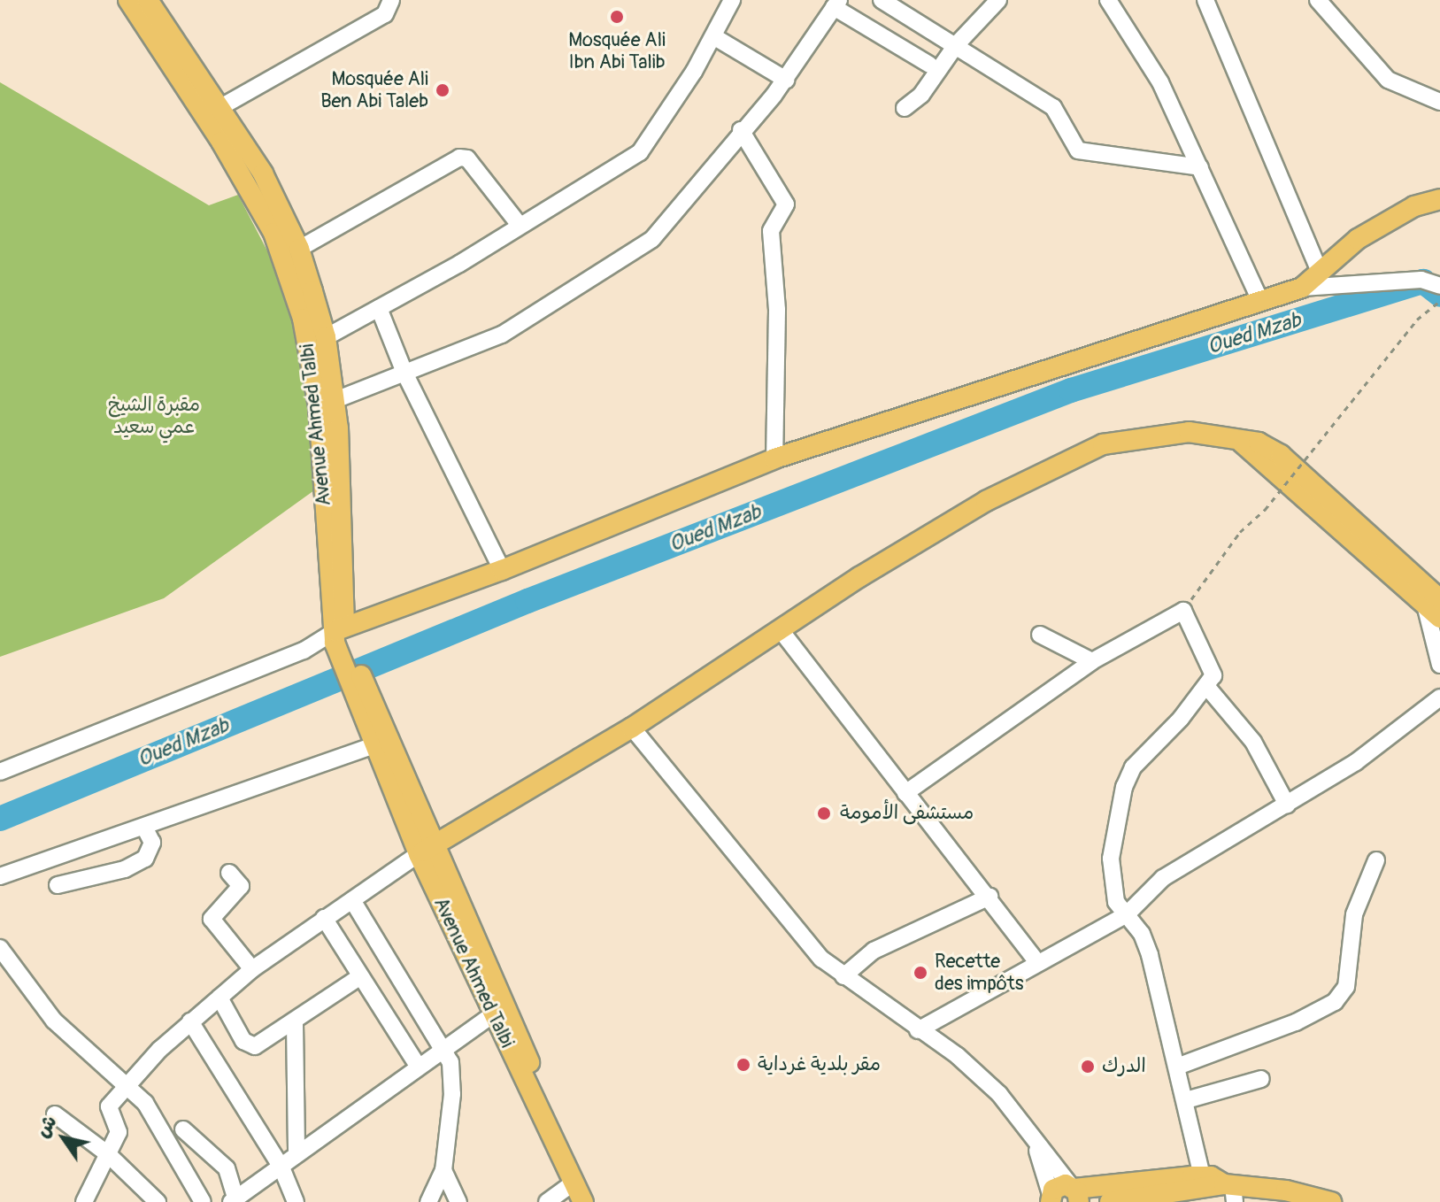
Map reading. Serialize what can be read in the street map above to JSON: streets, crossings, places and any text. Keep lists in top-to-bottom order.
{
  "streets": {
    "main road": ["Avenue Ahmed Talbi"]
  },
  "water": ["Oued Mzab"],
  "parks": ["مقبرة الشيخ عمي سعيد"],
  "places": [
    "Mosquée Ali Ibn Abi Talib",
    "Mosquée Ali Ben Abi Taleb",
    "مستشفى الأمومة",
    "Recette des impôts",
    "مقر بلدية غرداية",
    "الدرك"
  ],
  "north": "top left"
}
